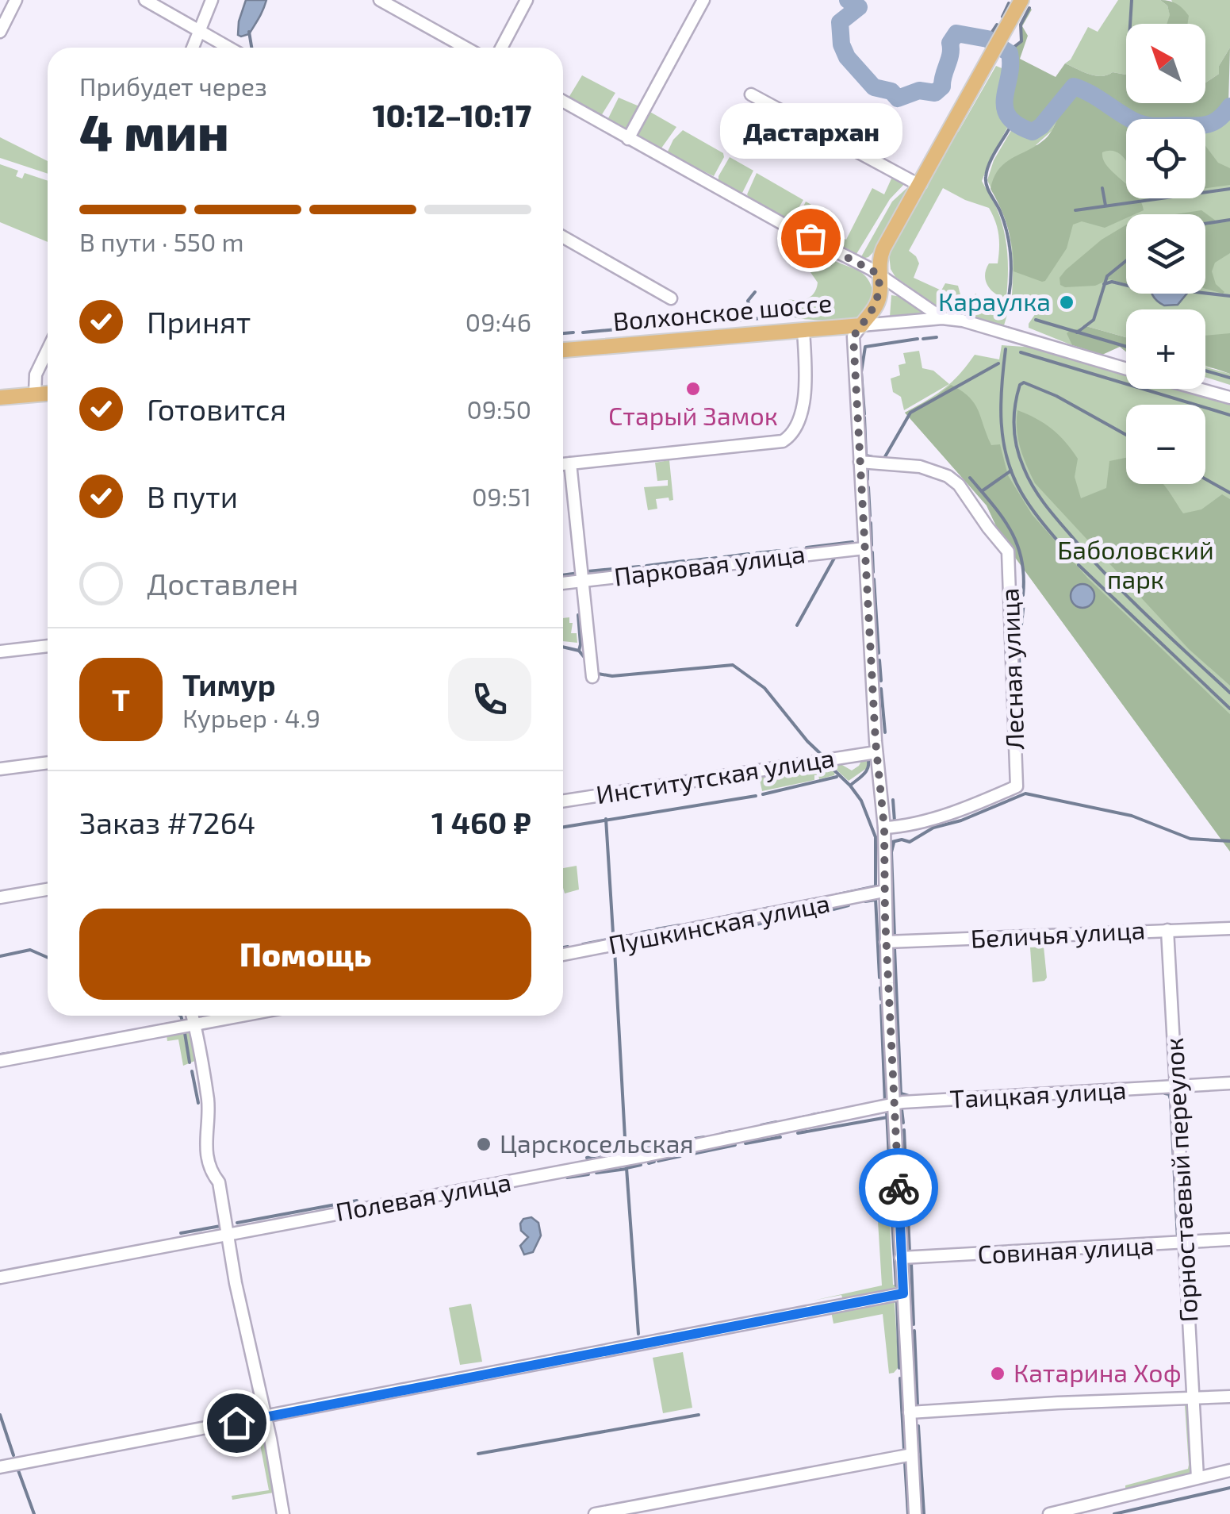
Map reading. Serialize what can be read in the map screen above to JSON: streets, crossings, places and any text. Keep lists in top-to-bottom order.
{
  "streets": {
    "main road": ["Волхонское шоссе"],
    "street": [
      "Парковая улица",
      "Лесная улица",
      "Институтская улица",
      "Пушкинская улица",
      "Беличья улица",
      "Таицкая улица",
      "Горностаевый переулок",
      "Полевая улица",
      "Совиная улица"
    ]
  },
  "crossings": [
    ["Беличья улица", "Горностаевый переулок"],
    ["Таицкая улица", "Горностаевый переулок"],
    ["Таицкая улица", "Полевая улица"],
    ["Горностаевый переулок", "Совиная улица"]
  ],
  "parks": ["Баболовский парк"],
  "places": [
    "Дастархан",
    "Караулка",
    "Старый Замок",
    "Царскосельская",
    "Катарина Хоф"
  ],
  "north": "top left",
  "page": {
    "map_buttons": ["+", "−"],
    "heading": ["4 мин", "Прибудет через", "10:12–10:17"],
    "panel": [
      "Тимур",
      "Курьер · 4.9",
      "Заказ #7264",
      "1 460 ₽"
    ],
    "bubble": "Дастархан",
    "bar": "В пути · 550 m",
    "list": [
      ["Принят", "09:46"],
      ["Готовится", "09:50"],
      ["В пути", "09:51"],
      "Доставлен"
    ],
    "round": "Т",
    "buttons": "Помощь"
  }
}
